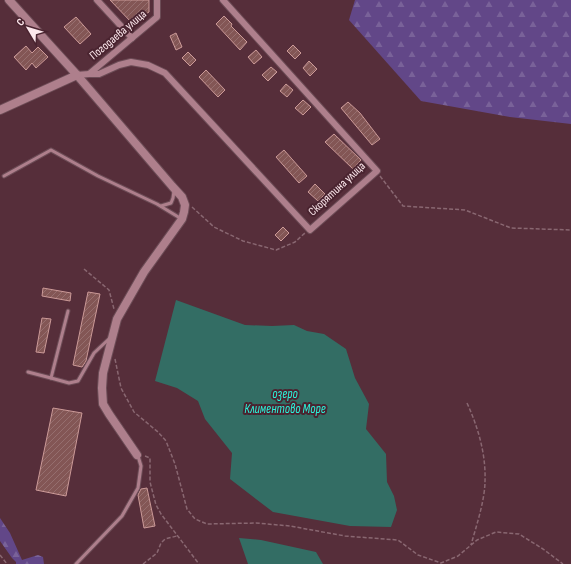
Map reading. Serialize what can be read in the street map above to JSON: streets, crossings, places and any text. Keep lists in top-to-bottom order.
{
  "streets": {
    "street": ["Погодаева улица", "Скорятина улица"]
  },
  "crossings": [
    ["Погодаева улица", "Скорятина улица"]
  ],
  "water": ["озеро Климентово Море"],
  "north": "top left"
}
